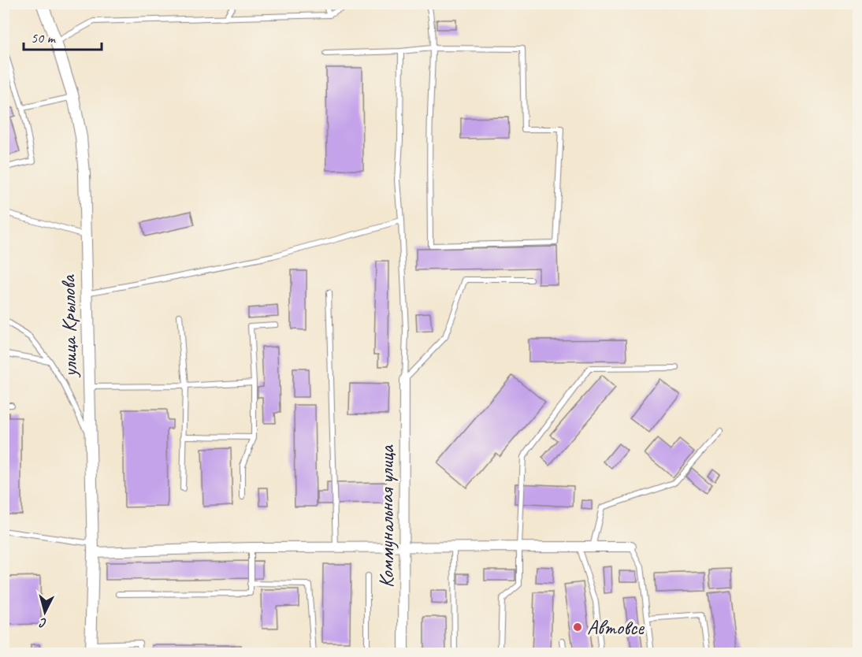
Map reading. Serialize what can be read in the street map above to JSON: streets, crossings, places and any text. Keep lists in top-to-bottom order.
{
  "streets": {
    "street": ["улица Крылова", "Коммунальная улица"]
  },
  "places": ["Автовсе"],
  "scale_bar": "50 m",
  "north": "bottom"
}
